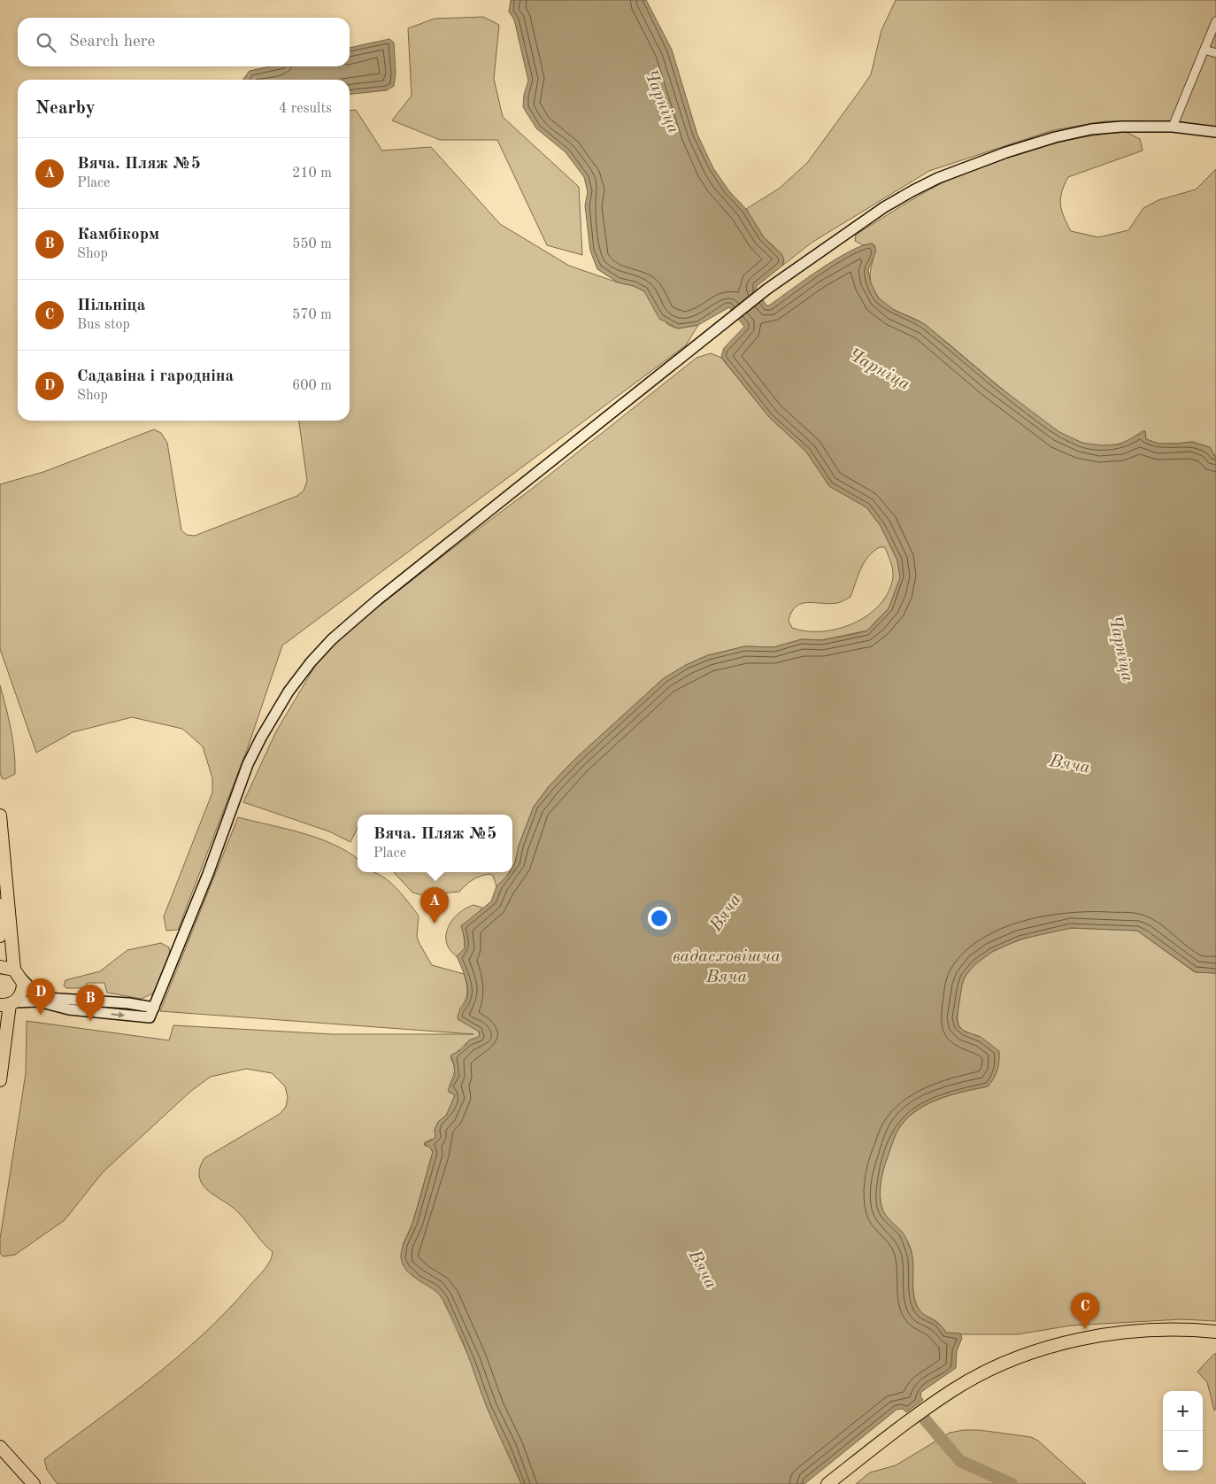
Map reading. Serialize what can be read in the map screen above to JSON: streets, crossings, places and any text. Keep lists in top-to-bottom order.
{
  "water": ["Чарніца", "Вяча", "вадасховішча Вяча"],
  "page": {
    "search": "Search here",
    "heading": ["Nearby", "4 results"],
    "list": [
      {
        "mark": "A",
        "name": "Вяча. Пляж №5",
        "note": "Place",
        "value": "210 m"
      },
      {
        "mark": "B",
        "name": "Камбікорм",
        "note": "Shop",
        "value": "550 m"
      },
      {
        "mark": "C",
        "name": "Пільніца",
        "note": "Bus stop",
        "value": "570 m"
      },
      {
        "mark": "D",
        "name": "Садавіна і гародніна",
        "note": "Shop",
        "value": "600 m"
      }
    ],
    "popup": ["Вяча. Пляж №5", "Place"],
    "pins": [
      "A",
      "D",
      "B",
      "C"
    ],
    "map_buttons": ["+", "−"]
  }
}
